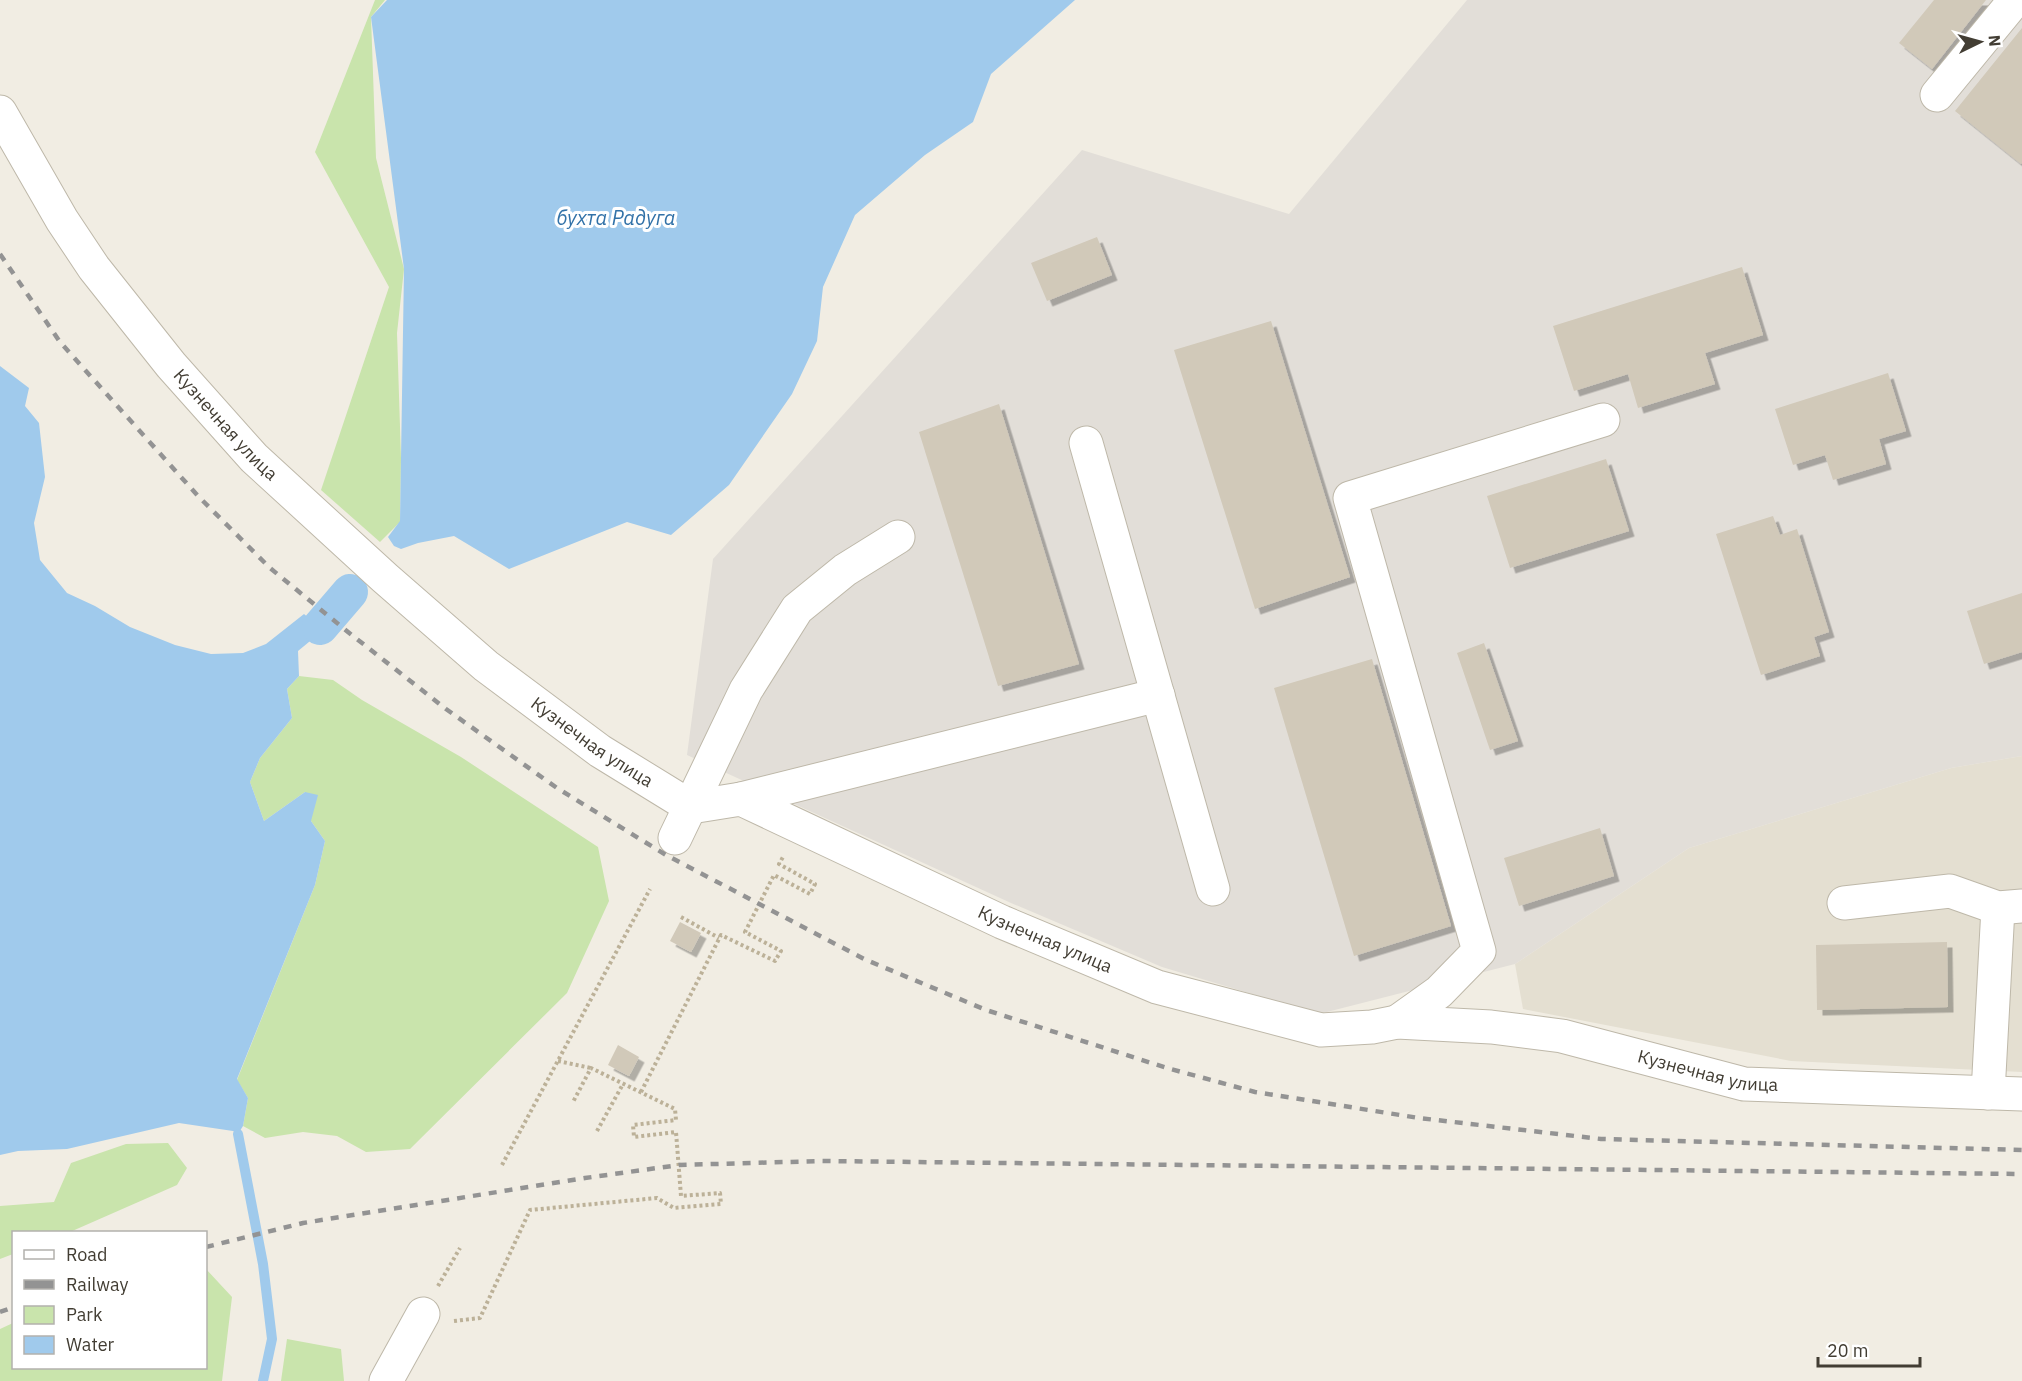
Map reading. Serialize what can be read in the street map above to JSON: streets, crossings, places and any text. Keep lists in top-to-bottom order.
{
  "streets": {
    "street": ["Кузнечная улица"]
  },
  "water": ["бухта Радуга"],
  "legend": [
    "Road",
    "Railway",
    "Park",
    "Water"
  ],
  "scale_bar": "20 m",
  "north": "right"
}
